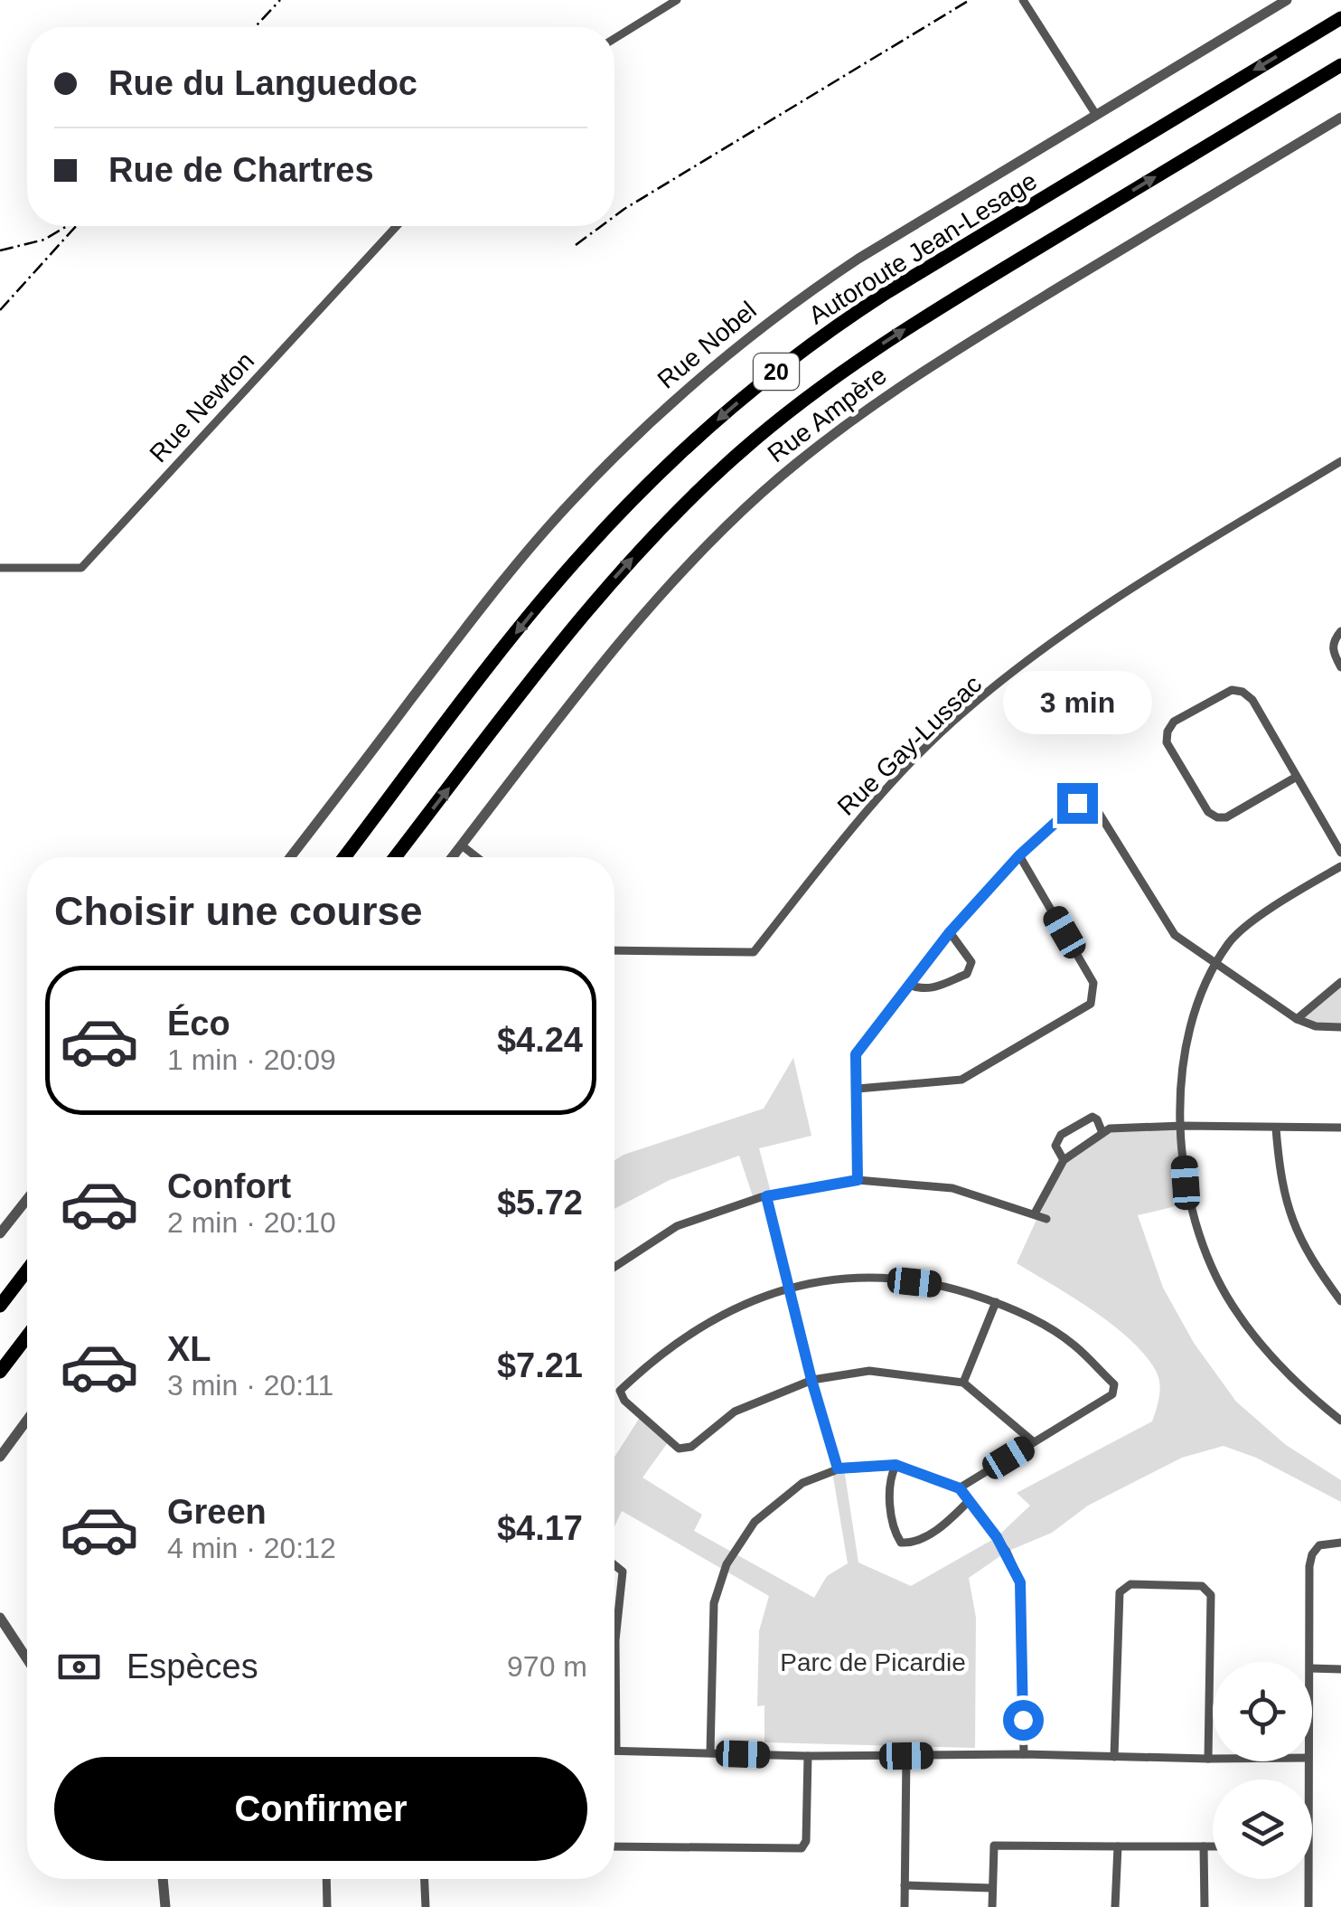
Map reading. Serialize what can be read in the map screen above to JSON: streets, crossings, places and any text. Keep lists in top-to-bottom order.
{
  "streets": {
    "highway": ["Autoroute Jean-Lesage", "20"],
    "street": [
      "Rue Nobel",
      "Rue Newton",
      "Rue Ampère",
      "Rue Gay-Lussac"
    ]
  },
  "parks": ["Parc de Picardie"],
  "page": {
    "banner": ["Rue du Languedoc", "Rue de Chartres"],
    "bubble": "3 min",
    "heading": "Choisir une course",
    "list": [
      {
        "name": "Éco",
        "note": "1 min · 20:09",
        "value": "$4.24"
      },
      {
        "name": "Confort",
        "note": "2 min · 20:10",
        "value": "$5.72"
      },
      {
        "name": "XL",
        "note": "3 min · 20:11",
        "value": "$7.21"
      },
      {
        "name": "Green",
        "note": "4 min · 20:12",
        "value": "$4.17"
      }
    ],
    "pay": ["Espèces", "970 m"],
    "buttons": "Confirmer"
  }
}
